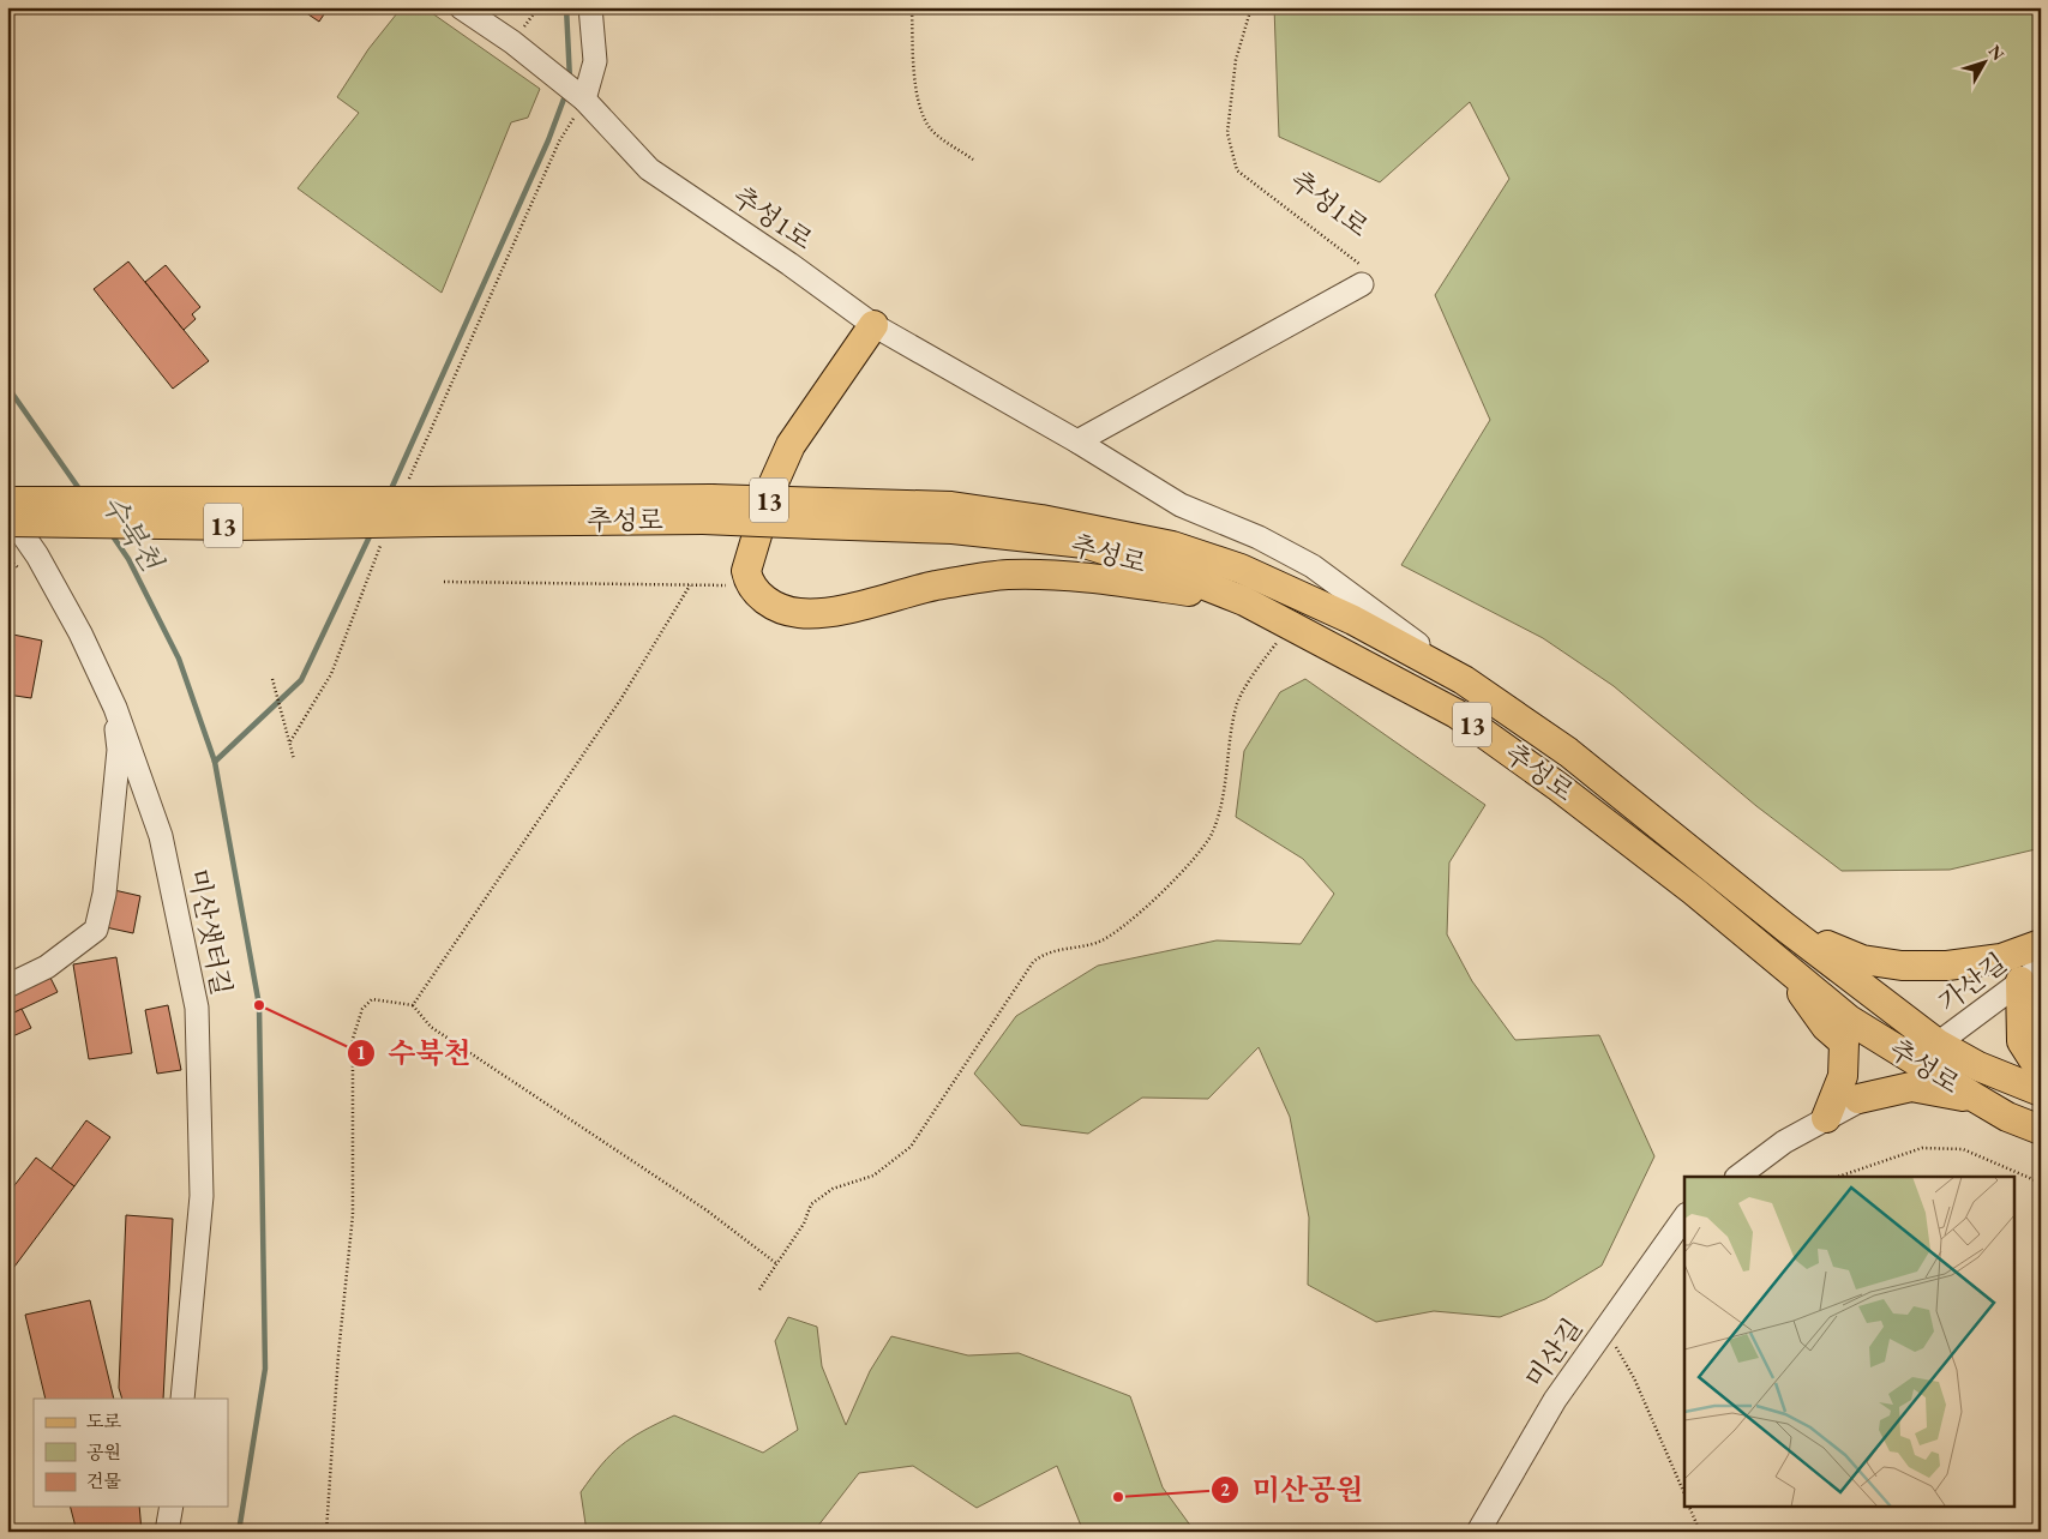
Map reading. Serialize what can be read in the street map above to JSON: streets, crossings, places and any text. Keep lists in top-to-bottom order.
{
  "streets": {
    "main road": ["13", "추성로"],
    "street": [
      "추성1로",
      "미산샛터길",
      "가산길",
      "미산길"
    ]
  },
  "crossings": [
    ["추성1로", "추성로"],
    ["추성로", "가산길"]
  ],
  "water": ["수북천"],
  "places": ["수북천", "미산공원"],
  "legend": ["도로", "공원", "건물"],
  "north": "top right"
}
